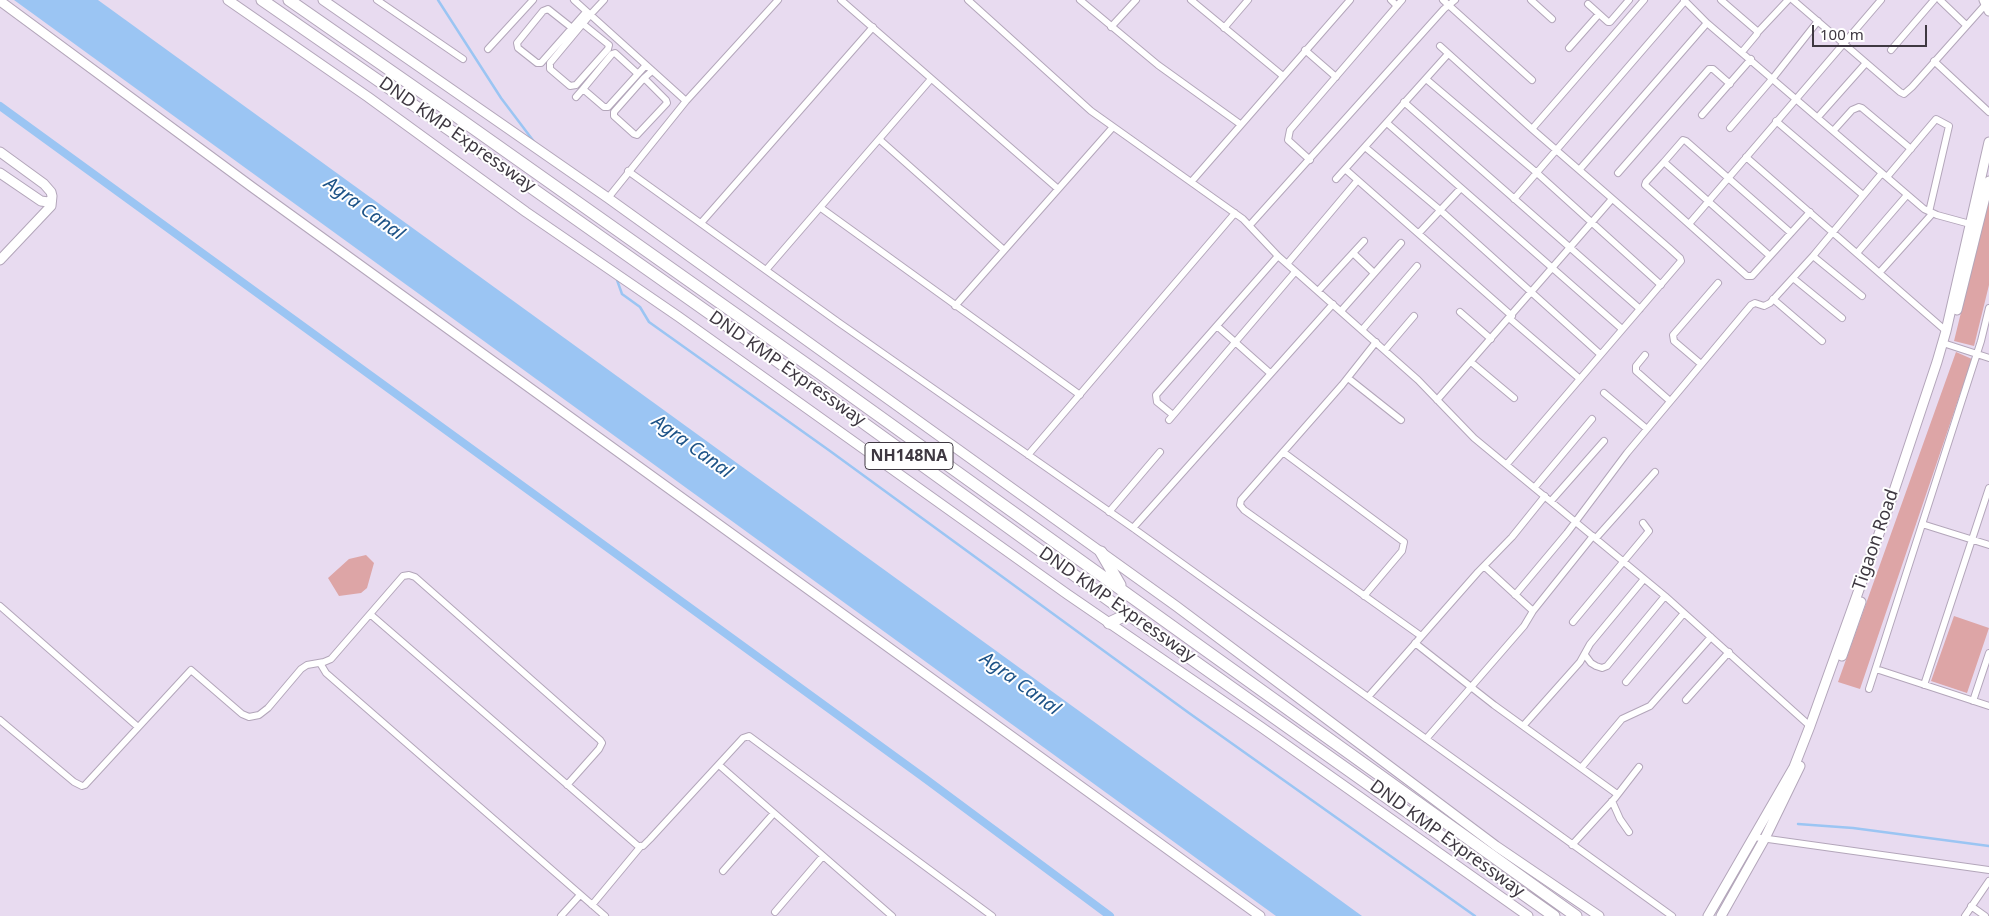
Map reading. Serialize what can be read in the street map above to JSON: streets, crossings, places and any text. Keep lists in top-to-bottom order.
{
  "streets": {
    "highway": ["DND KMP Expressway", "NH148NA"],
    "street": ["Tigaon Road"]
  },
  "water": ["Agra Canal"],
  "scale_bar": "100 m"
}
